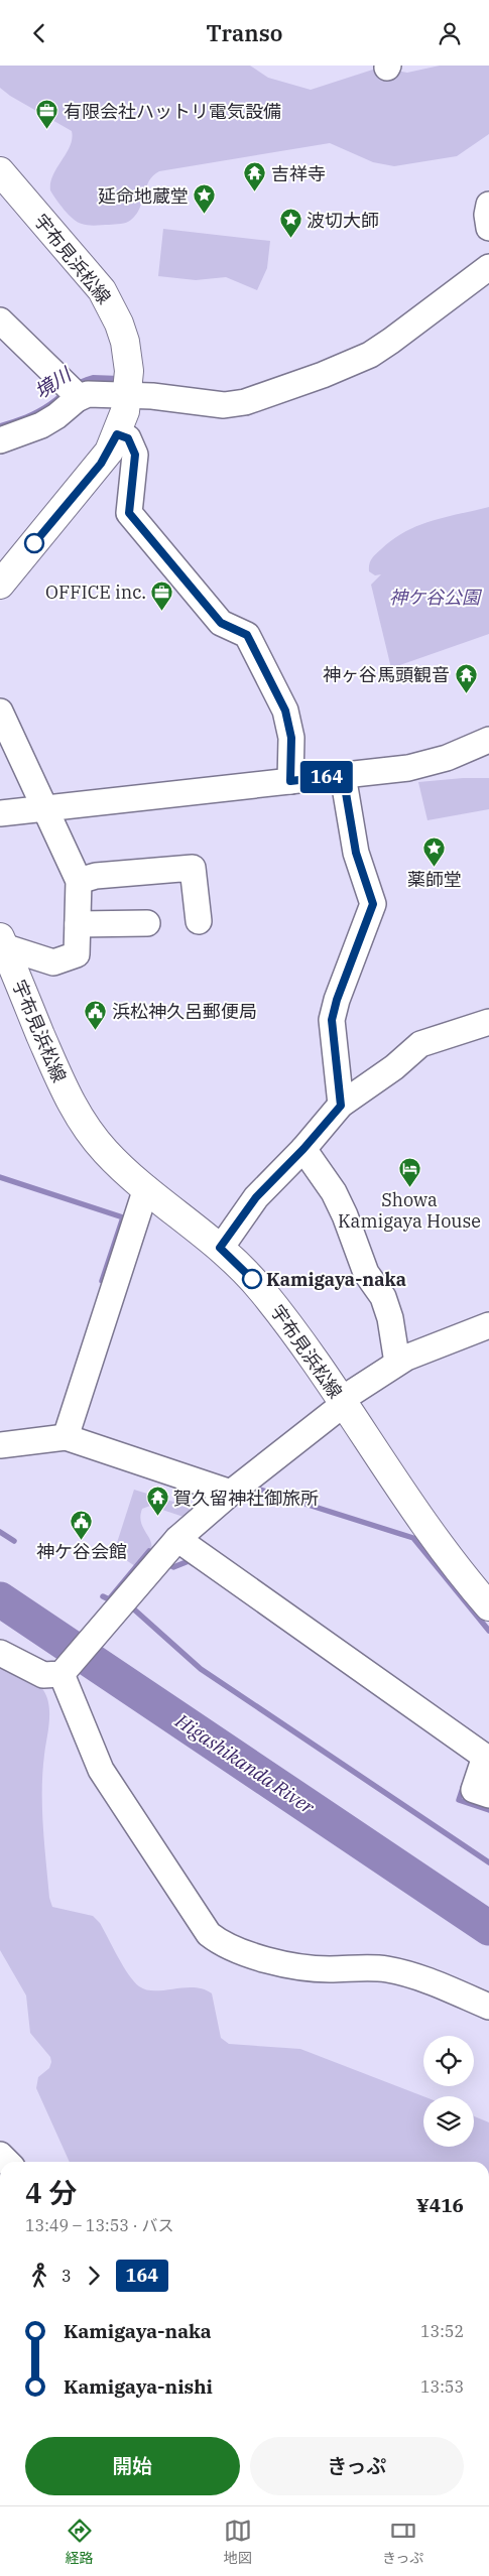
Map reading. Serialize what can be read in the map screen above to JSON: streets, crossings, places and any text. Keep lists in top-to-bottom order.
{
  "streets": {
    "main road": ["宇布見浜松線"]
  },
  "water": ["境川", "Higashikanda River"],
  "parks": ["神ケ谷公園"],
  "places": {
    "office": ["有限会社ハットリ電気設備", "OFFICE inc."],
    "temple": ["吉祥寺", "神ヶ谷馬頭観音", "賀久留神社御旅所"],
    "place": ["延命地蔵堂", "波切大師", "薬師堂"],
    "public building": ["浜松神久呂郵便局", "神ケ谷会館"],
    "hotel": ["Showa Kamigaya House"],
    "other": ["Kamigaya-naka"]
  },
  "lines": ["bus line 164"],
  "page": {
    "header": "Transo",
    "on_map": "164",
    "heading": ["4 分", "13:49 – 13:53 · バス", "¥416"],
    "legs": ["3", "164"],
    "list": [
      {
        "name": "Kamigaya-naka",
        "value": "13:52"
      },
      {
        "name": "Kamigaya-nishi",
        "value": "13:53"
      }
    ],
    "buttons": ["開始", "きっぷ"],
    "tabs": ["経路", "地図", "きっぷ"]
  }
}
